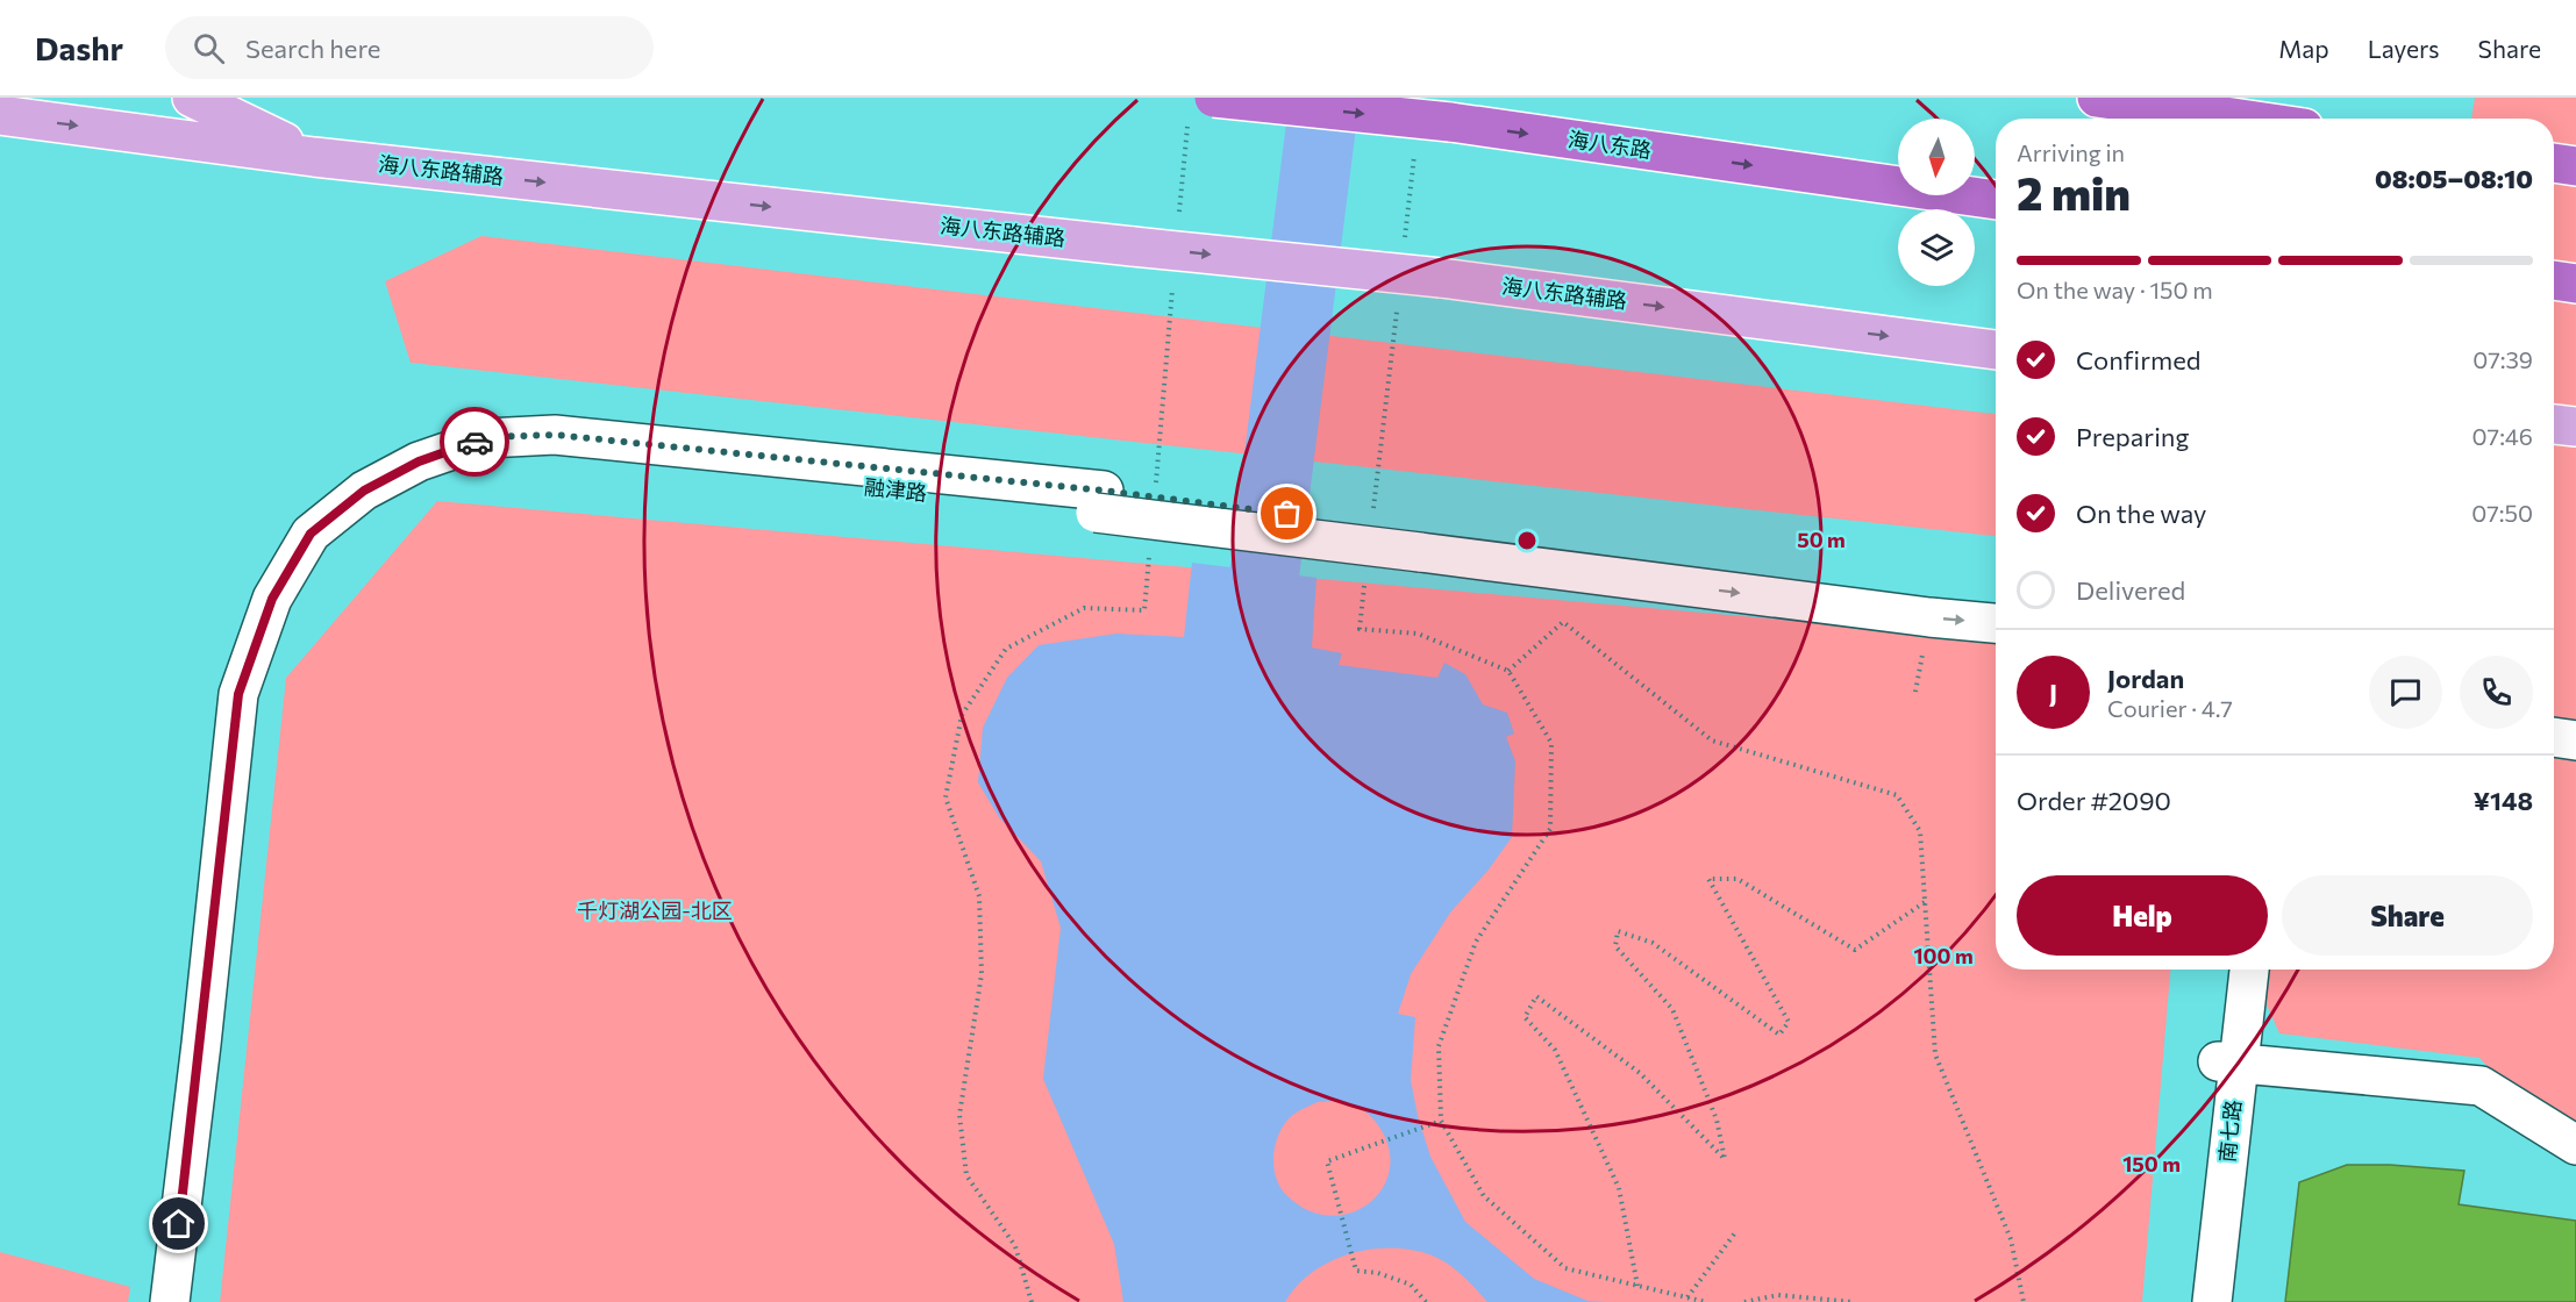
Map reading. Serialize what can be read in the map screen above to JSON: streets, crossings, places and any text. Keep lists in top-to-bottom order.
{
  "streets": {
    "highway": ["海八东路"],
    "main road": ["海八东路辅路"],
    "street": ["融津路", "南七路"]
  },
  "one_way": ["海八东路", "海八东路辅路"],
  "parks": ["千灯湖公园-北区"],
  "north": "bottom",
  "page": {
    "header": "Dashr",
    "search": "Search here",
    "nav": ["Map", "Layers", "Share"],
    "heading": ["2 min", "Arriving in", "08:05–08:10"],
    "panel": [
      "Jordan",
      "Courier · 4.7",
      "Order #2090",
      "¥148"
    ],
    "bar": "On the way · 150 m",
    "list": [
      ["Confirmed", "07:39"],
      ["Preparing", "07:46"],
      ["On the way", "07:50"],
      "Delivered"
    ],
    "round": "J",
    "buttons": ["Help", "Share"]
  },
  "rings": ["50 m", "100 m", "150 m"]
}
